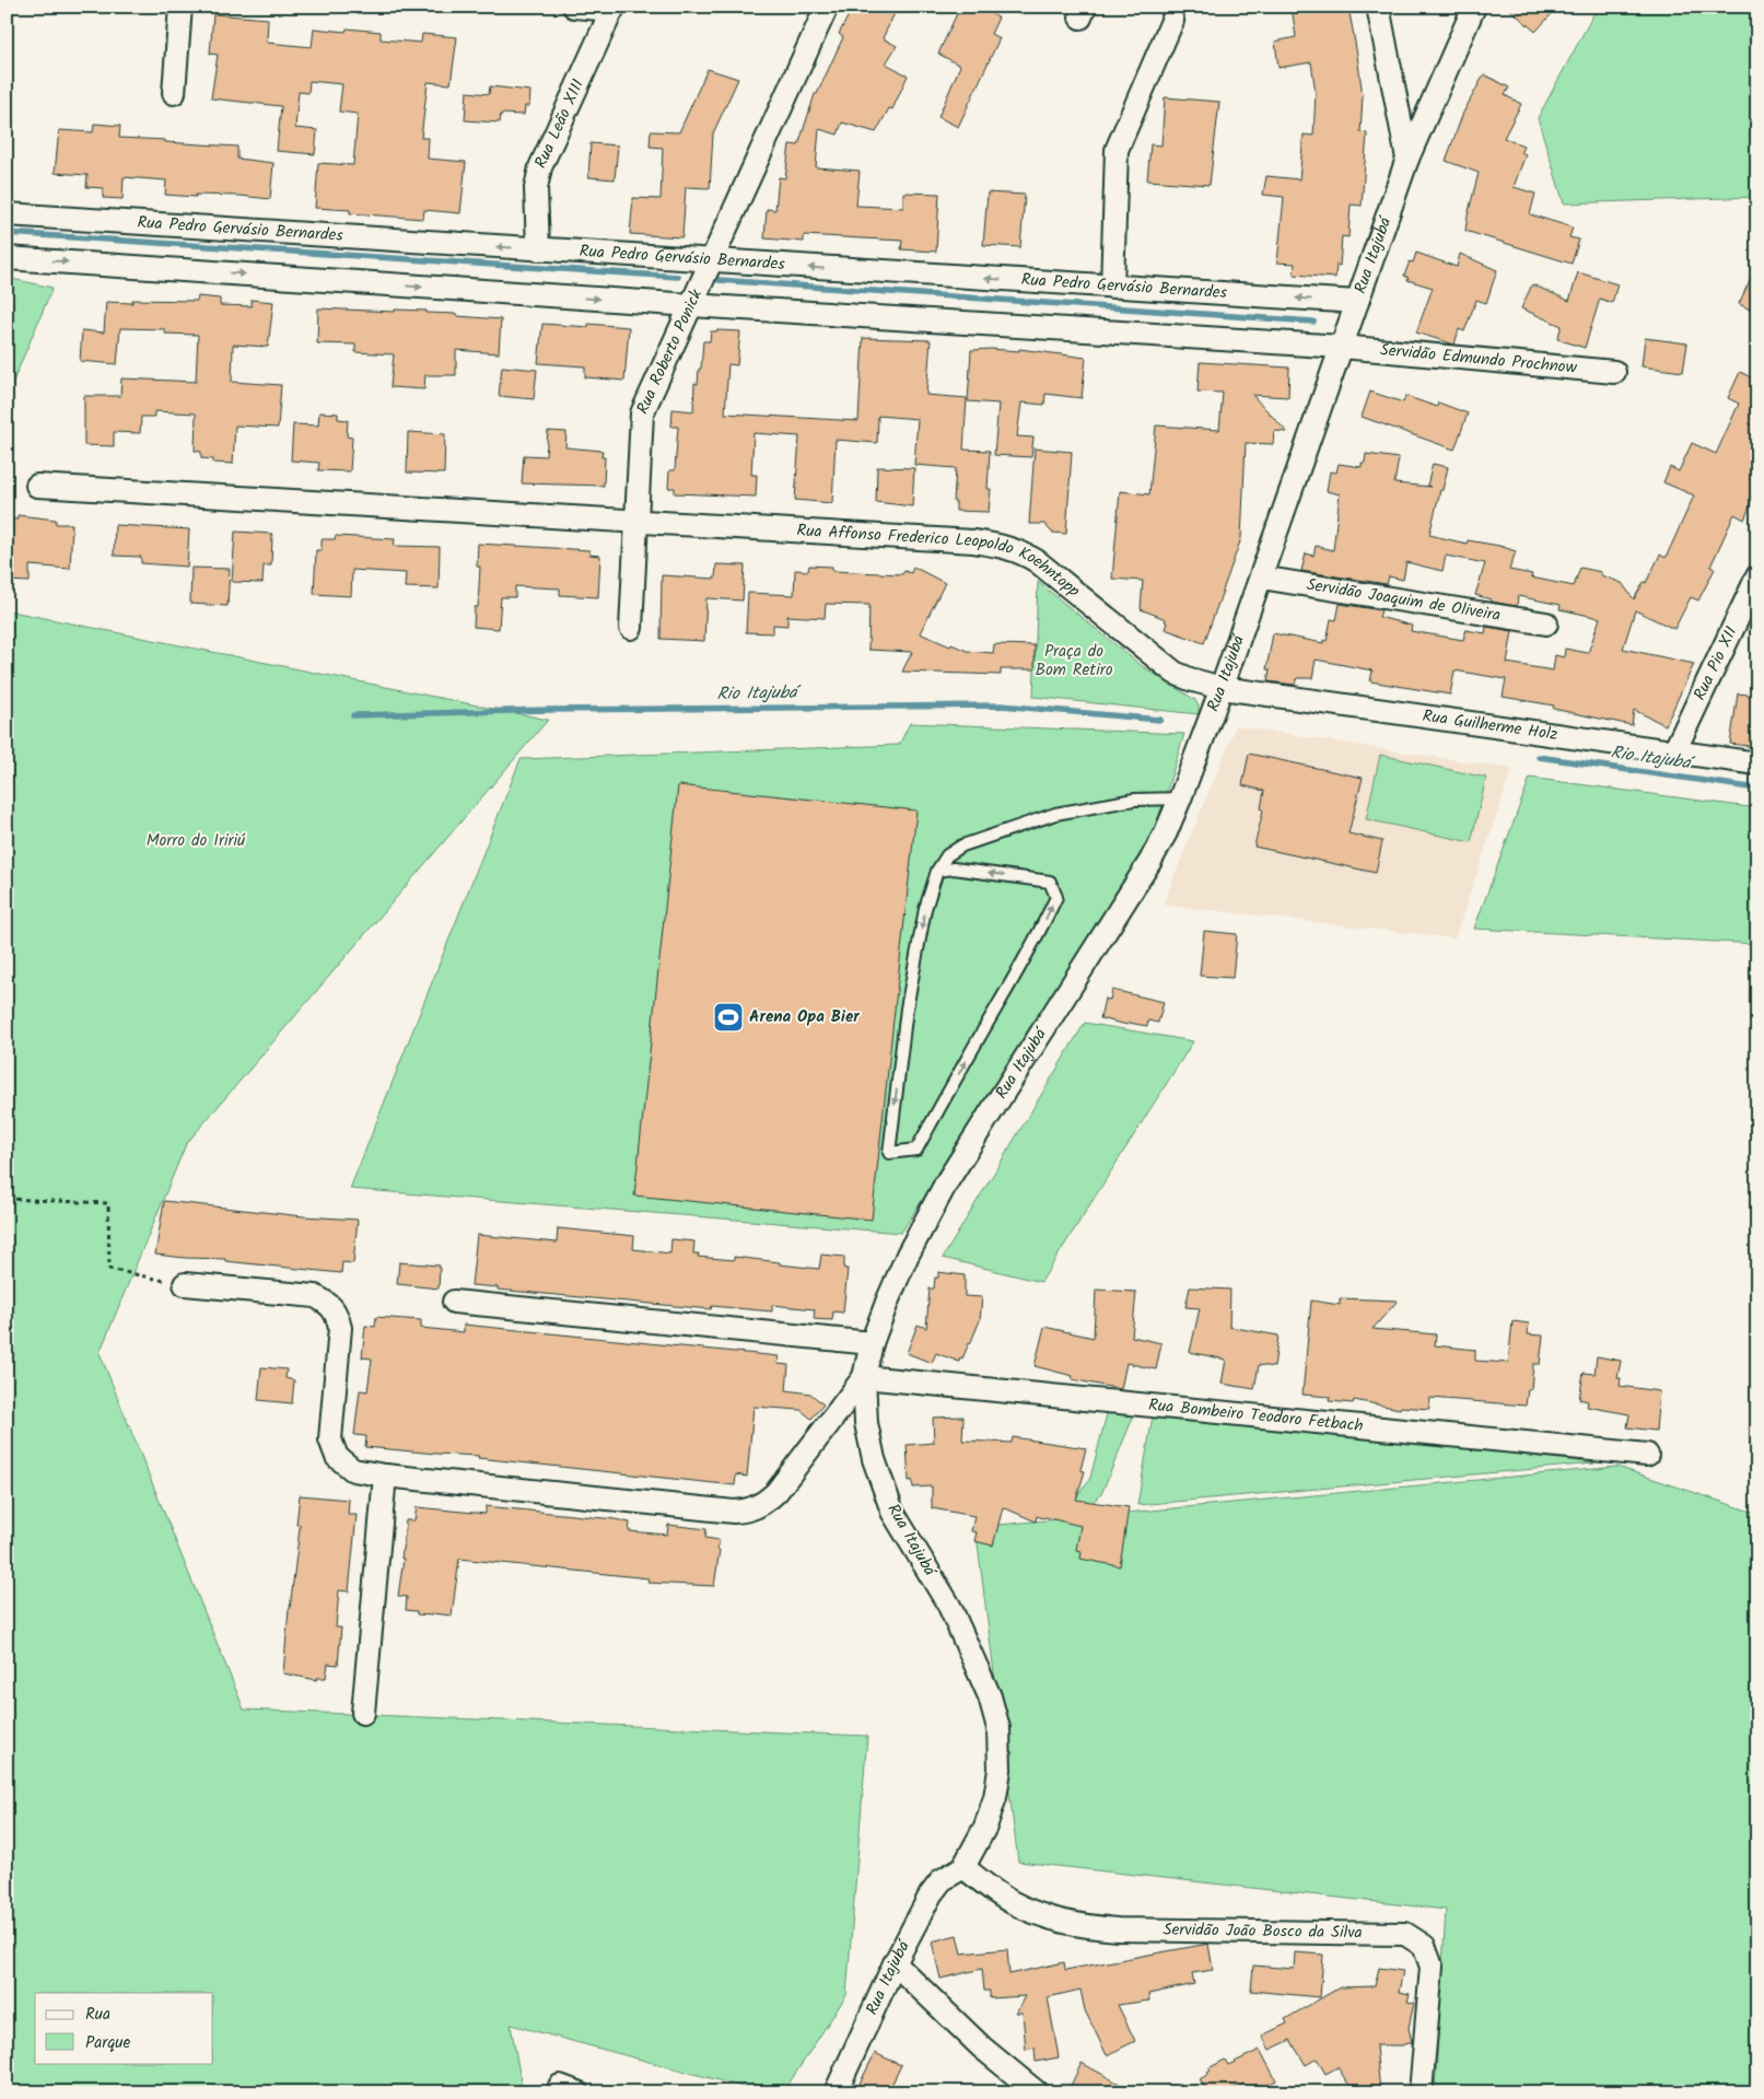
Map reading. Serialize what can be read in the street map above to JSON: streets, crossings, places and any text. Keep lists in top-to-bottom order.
{
  "streets": {
    "street": [
      "Rua Leão XIII",
      "Rua Pedro Gervásio Bernardes",
      "Rua Itajubá",
      "Rua Roberto Ponick",
      "Servidão Edmundo Prochnow",
      "Rua Affonso Frederico Leopoldo Koehntopp",
      "Servidão Joaquim de Oliveira",
      "Rua Pio XII",
      "Rua Guilherme Holz",
      "Rua Bombeiro Teodoro Fetbach",
      "Servidão João Bosco da Silva"
    ]
  },
  "crossings": [
    ["Rua Leão XIII", "Rua Pedro Gervásio Bernardes"],
    ["Rua Pedro Gervásio Bernardes", "Rua Itajubá"],
    ["Rua Pedro Gervásio Bernardes", "Rua Roberto Ponick"],
    ["Rua Itajubá", "Servidão Edmundo Prochnow"],
    ["Rua Itajubá", "Rua Affonso Frederico Leopoldo Koehntopp"],
    ["Rua Itajubá", "Servidão Joaquim de Oliveira"],
    ["Rua Itajubá", "Rua Guilherme Holz"],
    ["Rua Itajubá", "Rua Bombeiro Teodoro Fetbach"],
    ["Rua Itajubá", "Servidão João Bosco da Silva"],
    ["Rua Roberto Ponick", "Rua Affonso Frederico Leopoldo Koehntopp"],
    ["Rua Affonso Frederico Leopoldo Koehntopp", "Rua Guilherme Holz"],
    ["Rua Pio XII", "Rua Guilherme Holz"]
  ],
  "water": ["Rio Itajubá"],
  "parks": ["Praça do Bom Retiro", "Morro do Iririú"],
  "places": {
    "sports": ["Arena Opa Bier"]
  },
  "legend": ["Rua", "Parque"]
}
